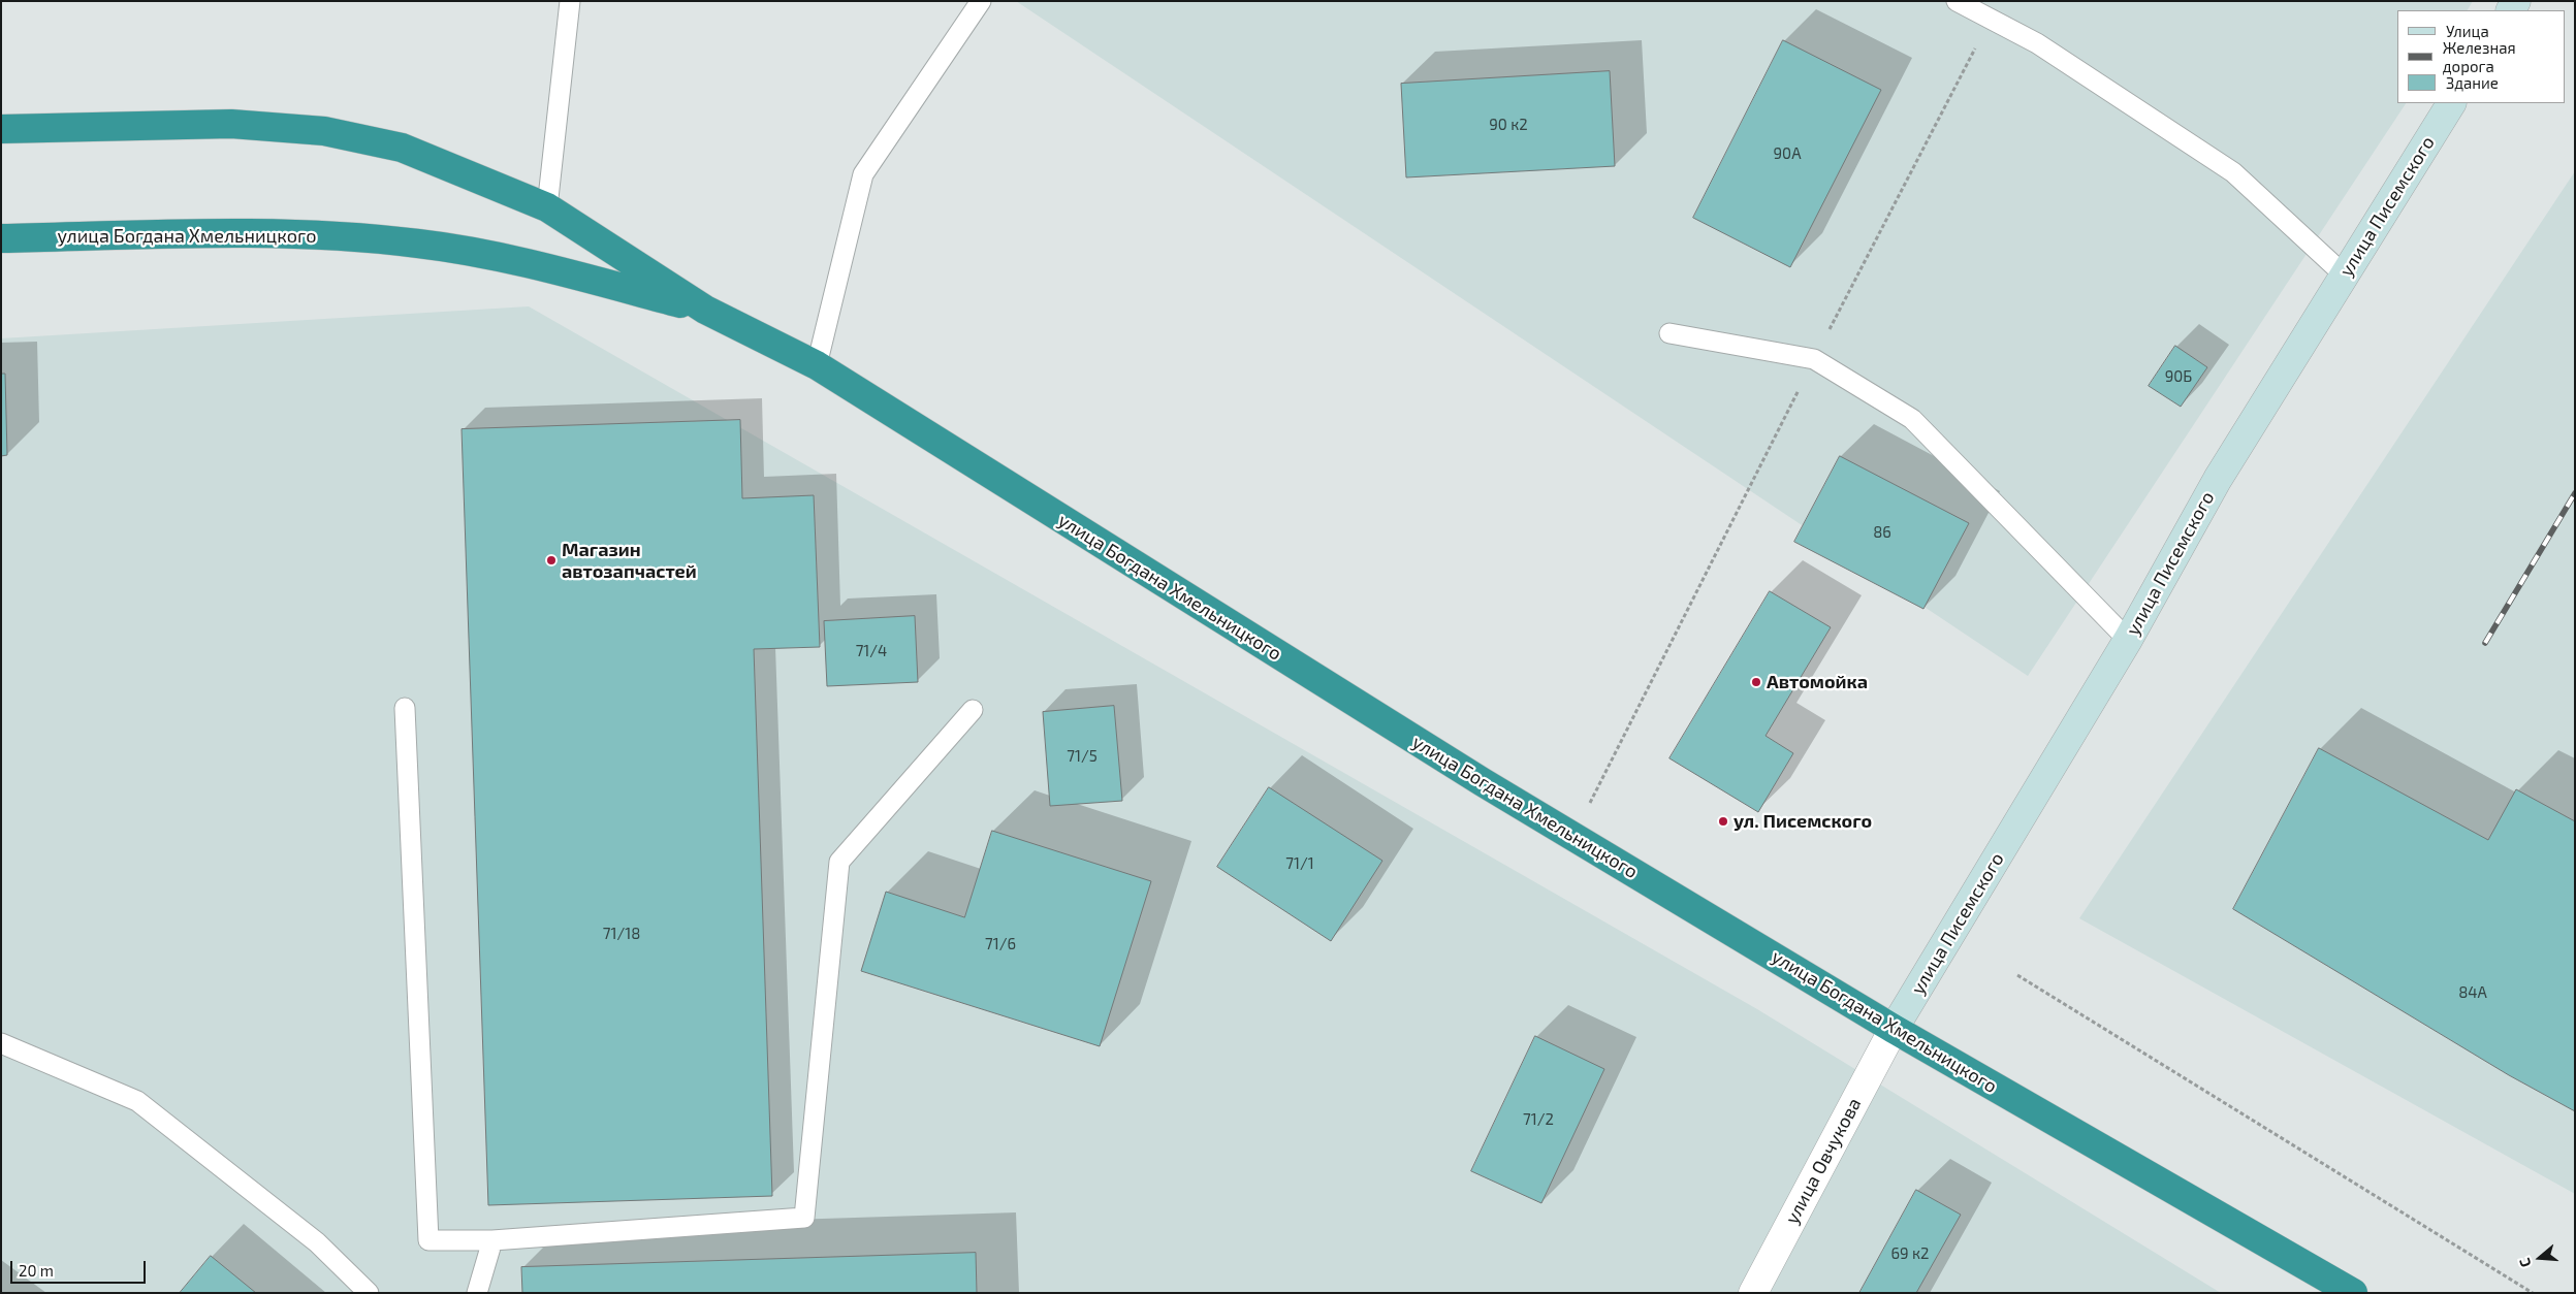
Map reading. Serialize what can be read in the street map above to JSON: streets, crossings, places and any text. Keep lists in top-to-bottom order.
{
  "streets": {
    "highway": ["улица Богдана Хмельницкого"],
    "street": ["улица Писемского", "улица Овчукова"]
  },
  "crossings": [
    ["улица Писемского", "улица Богдана Хмельницкого"],
    ["улица Писемского", "улица Овчукова"],
    ["улица Богдана Хмельницкого", "улица Овчукова"]
  ],
  "places": ["Магазин автозапчастей", "Автомойка", "ул. Писемского"],
  "house_numbers": [
    "90 к2",
    "90А",
    "90Б",
    "86",
    "71/4",
    "71/5",
    "71/1",
    "71/18",
    "71/6",
    "84А",
    "71/2",
    "69 к2"
  ],
  "legend": ["Улица", "Железная дорога", "Здание"],
  "scale_bar": "20 m",
  "north": "left"
}
